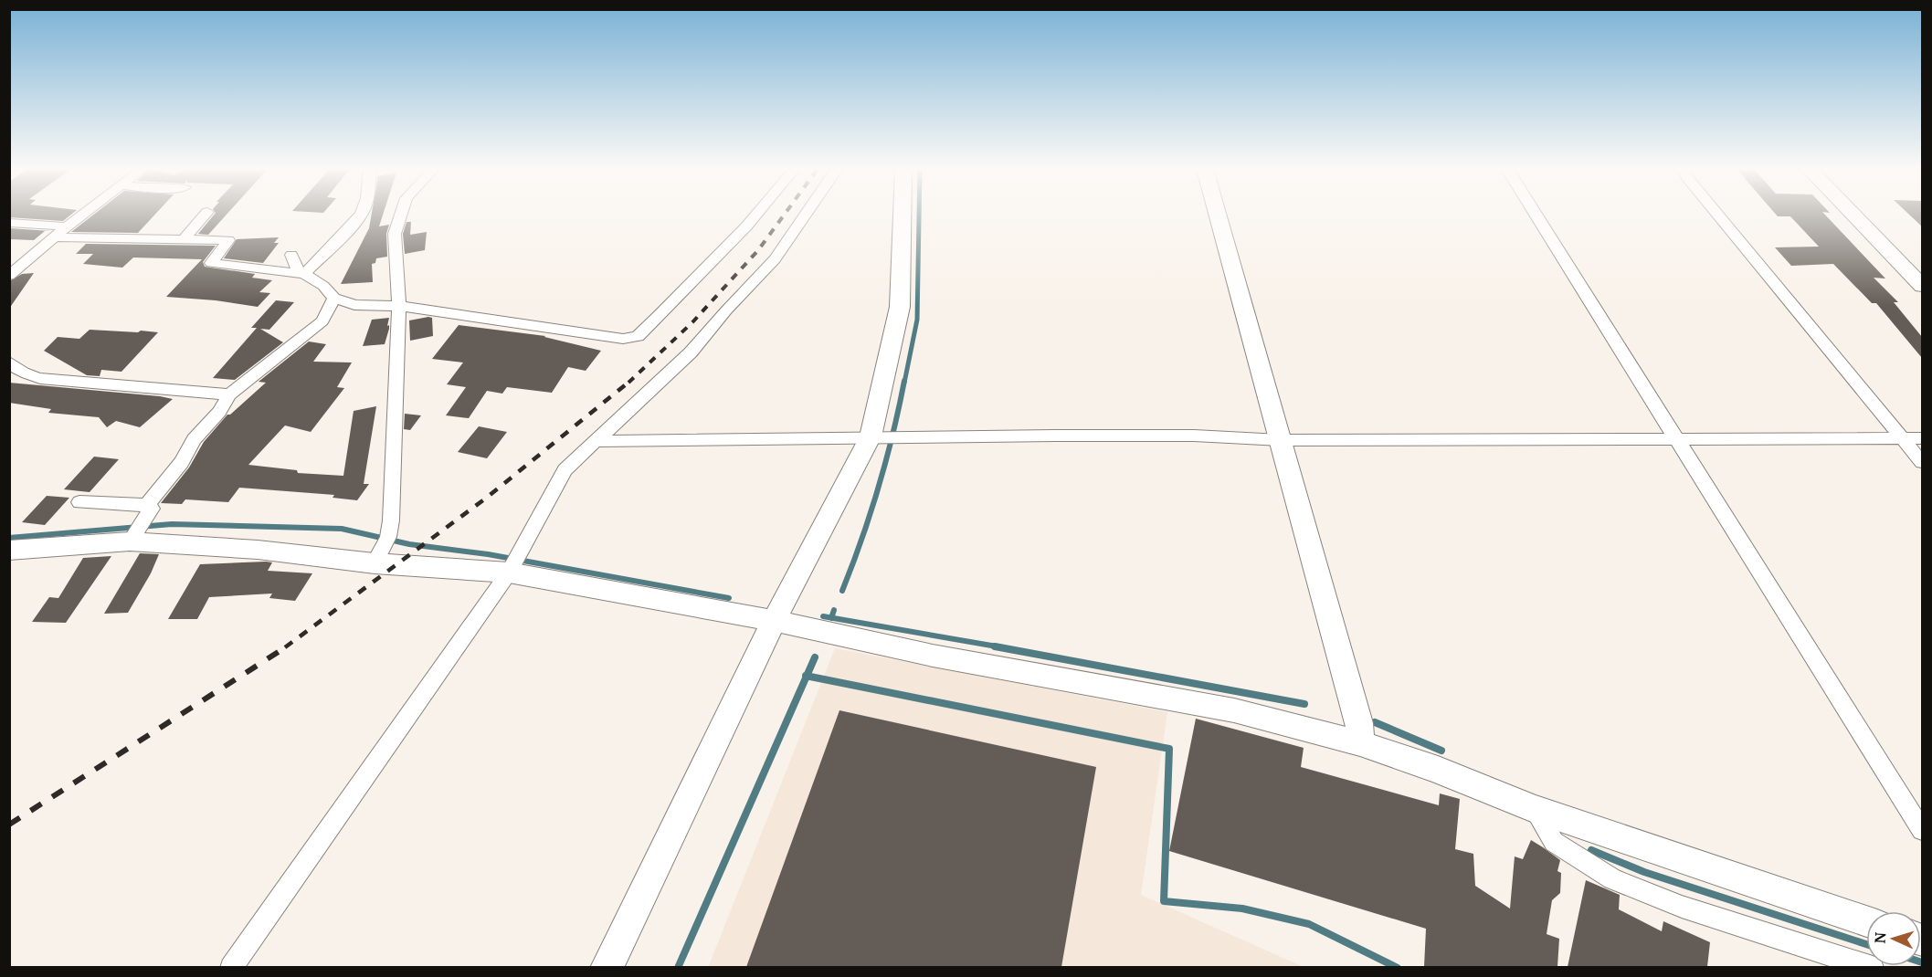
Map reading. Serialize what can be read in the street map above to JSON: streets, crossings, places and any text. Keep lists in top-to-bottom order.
{
  "north": "left"
}
